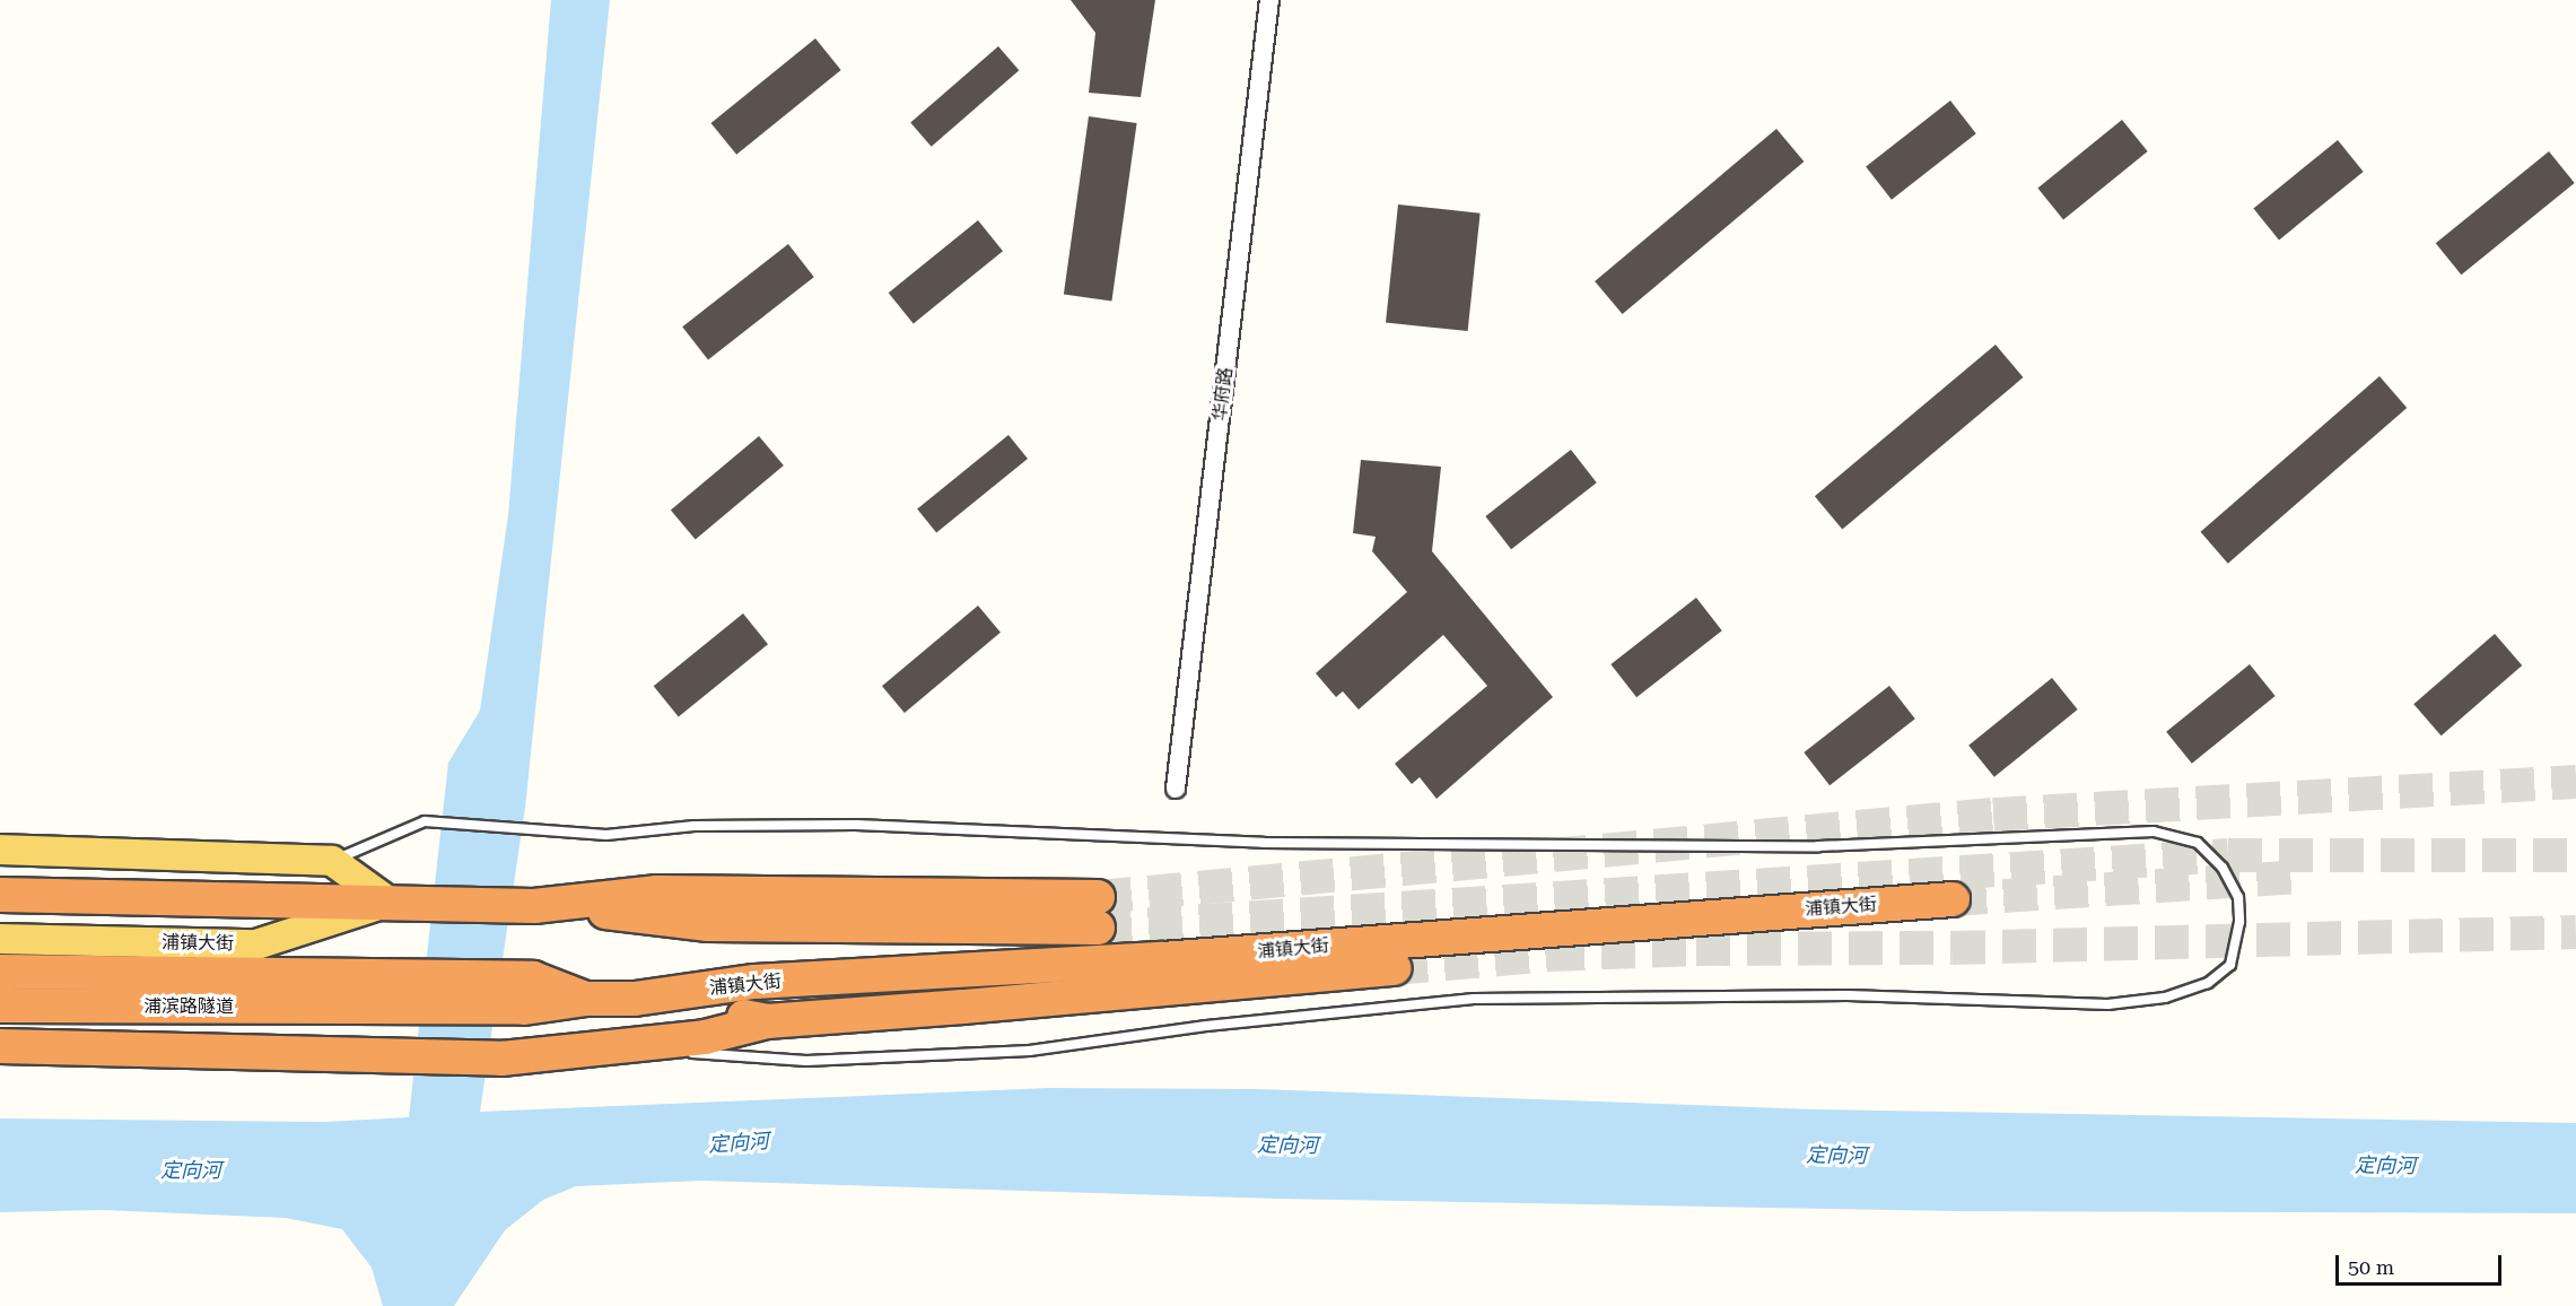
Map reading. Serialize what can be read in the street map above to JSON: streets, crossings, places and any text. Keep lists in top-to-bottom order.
{
  "streets": {
    "highway": ["浦镇大街", "浦滨路隧道"],
    "street": ["华府路"]
  },
  "crossings": [
    ["浦镇大街", "浦滨路隧道"]
  ],
  "water": ["定向河"],
  "scale_bar": "50 m"
}
